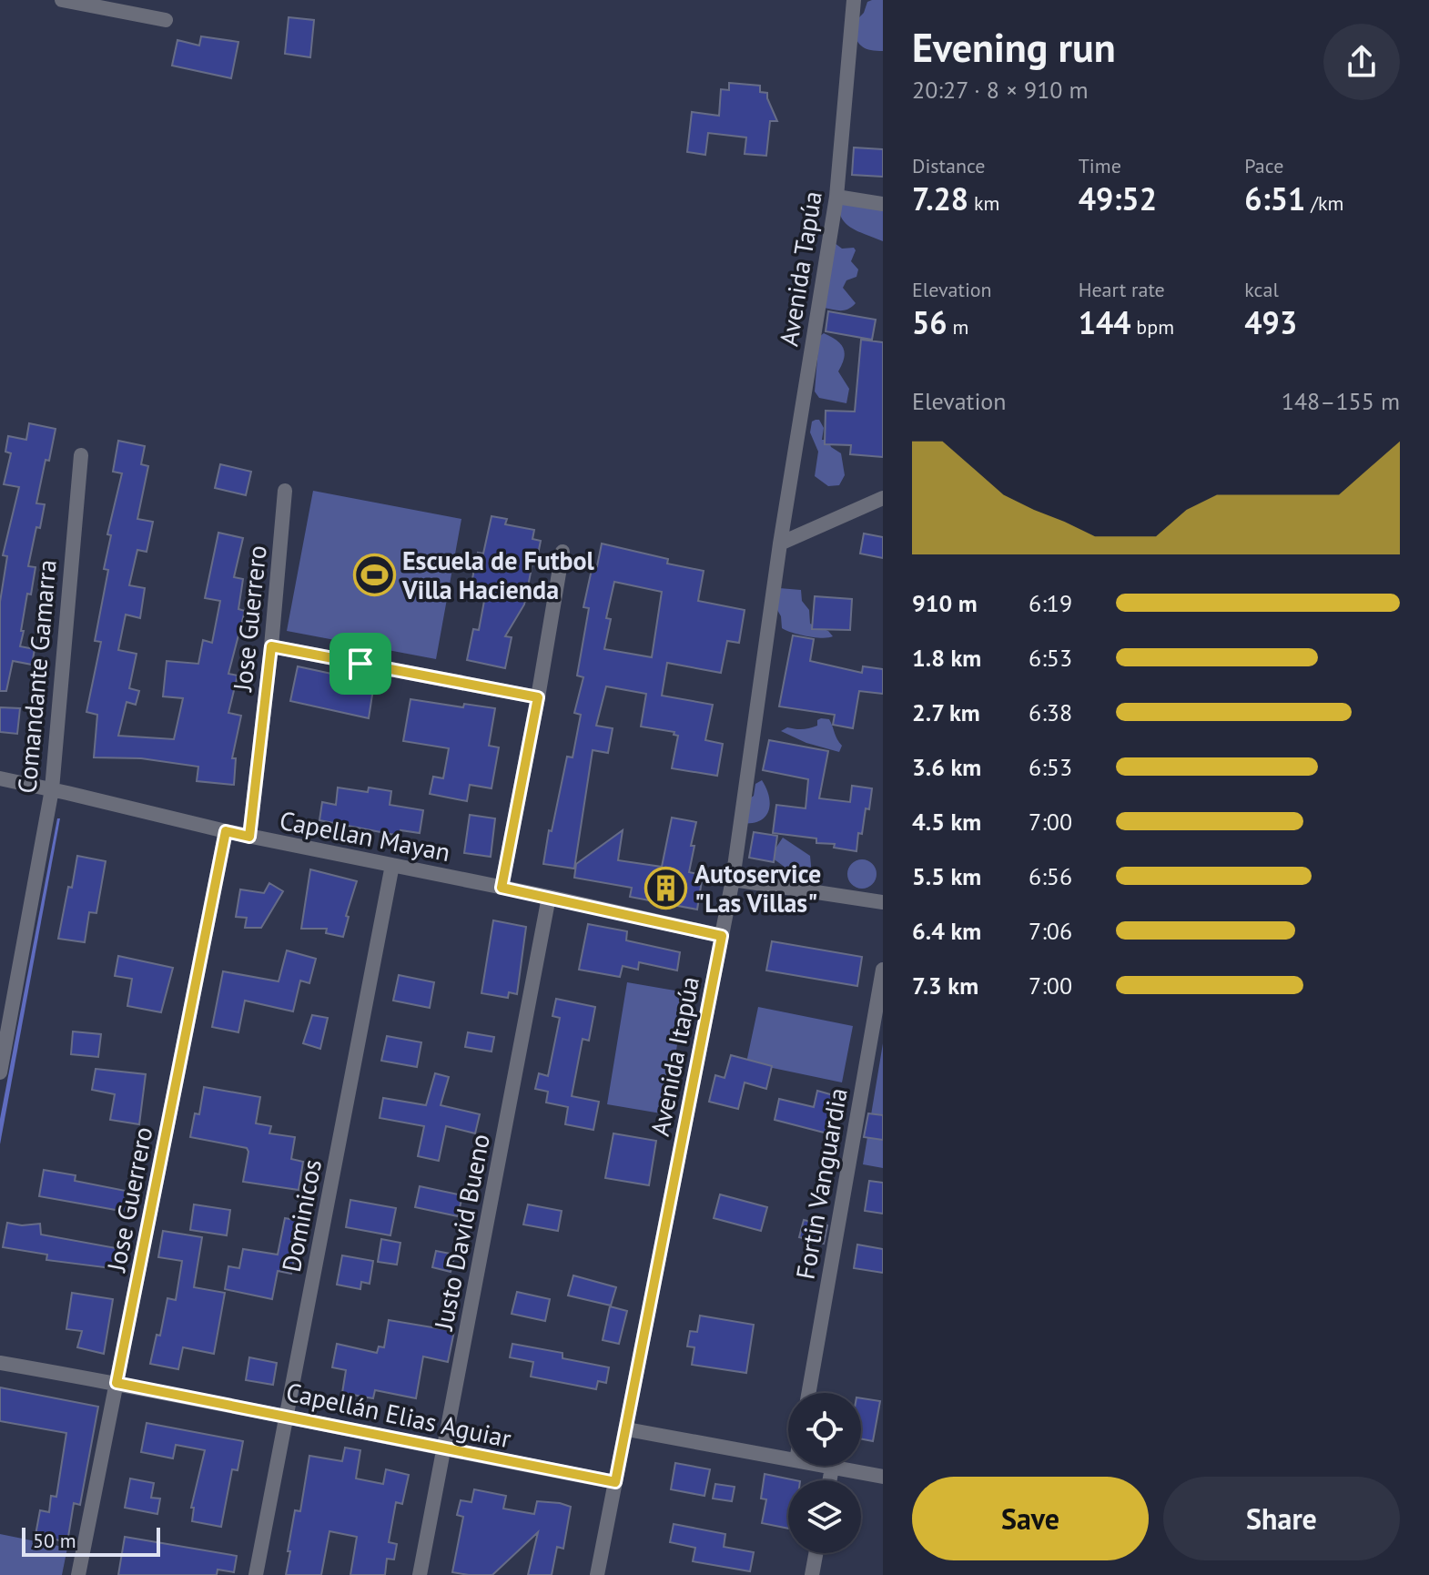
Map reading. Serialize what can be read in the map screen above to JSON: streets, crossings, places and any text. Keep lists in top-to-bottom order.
{
  "streets": {
    "street": [
      "Avenida Tapúa",
      "Jose Guerrero",
      "Comandante Gamarra",
      "Capellan Mayan",
      "Avenida Itapúa",
      "Fortin Vanguardia",
      "Dominicos",
      "Justo David Bueno",
      "Capellán Elias Aguiar"
    ]
  },
  "crossings": [
    ["Avenida Tapúa", "Avenida Itapúa"],
    ["Jose Guerrero", "Capellan Mayan"],
    ["Jose Guerrero", "Capellán Elias Aguiar"],
    ["Comandante Gamarra", "Capellan Mayan"],
    ["Capellan Mayan", "Avenida Itapúa"],
    ["Capellan Mayan", "Dominicos"],
    ["Capellan Mayan", "Justo David Bueno"],
    ["Avenida Itapúa", "Capellán Elias Aguiar"],
    ["Dominicos", "Capellán Elias Aguiar"],
    ["Justo David Bueno", "Capellán Elias Aguiar"]
  ],
  "places": {
    "sports": ["Escuela de Futbol Villa Hacienda"],
    "building": ["Autoservice \"Las Villas\""]
  },
  "scale_bar": "50 m",
  "page": {
    "heading": ["Evening run", "20:27 · 8 × 910 m"],
    "stats": [
      ["Distance", "7.28 km"],
      ["Time", "49:52"],
      ["Pace", "6:51 /km"],
      ["Elevation", "56 m"],
      ["Heart rate", "144 bpm"],
      ["kcal", "493"]
    ],
    "chart": ["Elevation", "148–155 m"],
    "list": [
      {
        "name": "910 m",
        "note": "6:19"
      },
      {
        "name": "1.8 km",
        "note": "6:53"
      },
      {
        "name": "2.7 km",
        "note": "6:38"
      },
      {
        "name": "3.6 km",
        "note": "6:53"
      },
      {
        "name": "4.5 km",
        "note": "7:00"
      },
      {
        "name": "5.5 km",
        "note": "6:56"
      },
      {
        "name": "6.4 km",
        "note": "7:06"
      },
      {
        "name": "7.3 km",
        "note": "7:00"
      }
    ],
    "buttons": ["Save", "Share"],
    "scale": "50 m"
  }
}
